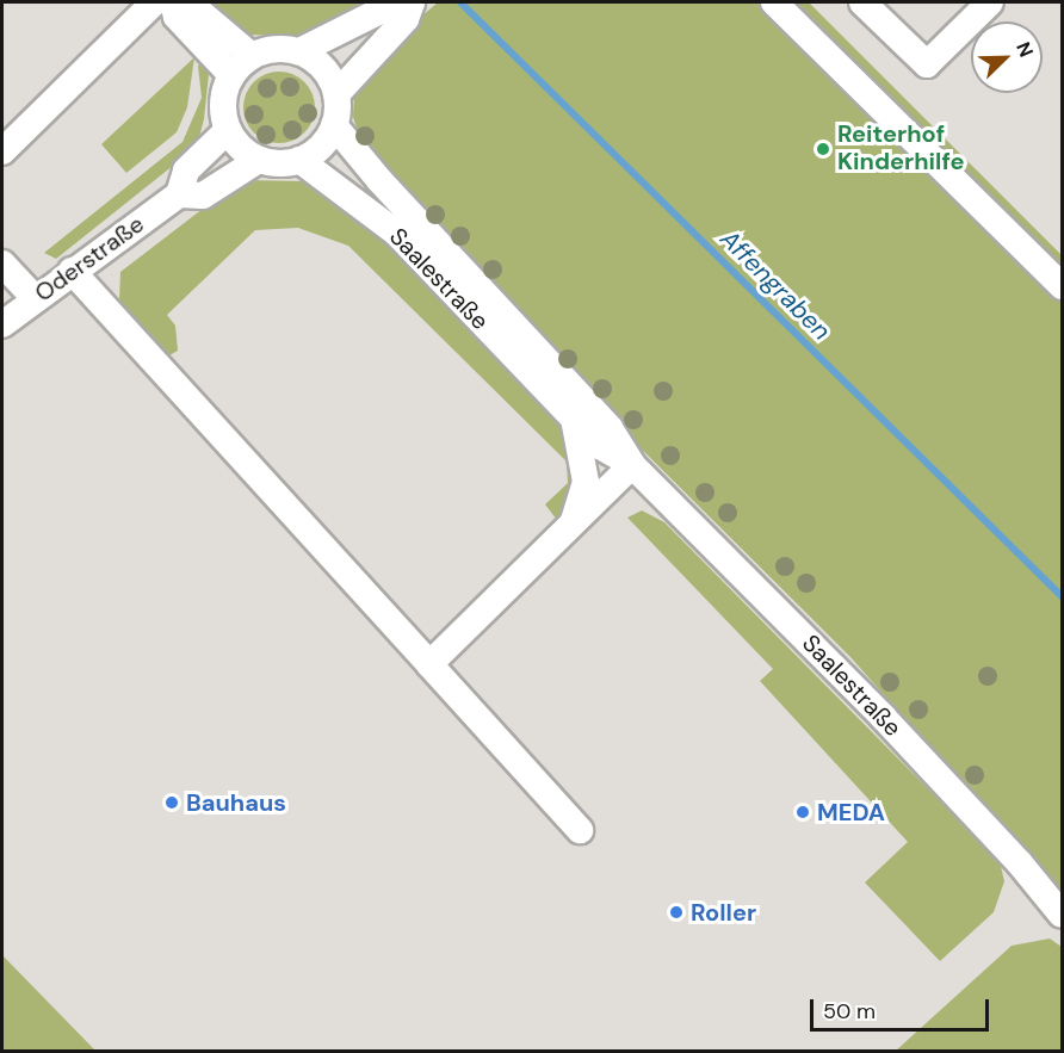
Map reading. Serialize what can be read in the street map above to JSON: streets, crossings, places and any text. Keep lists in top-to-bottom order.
{
  "streets": {
    "street": ["Oderstraße", "Saalestraße"]
  },
  "crossings": [
    ["Oderstraße", "Saalestraße"]
  ],
  "water": ["Affengraben"],
  "places": [
    "Reiterhof Kinderhilfe",
    "Bauhaus",
    "MEDA",
    "Roller"
  ],
  "scale_bar": "50 m",
  "north": "top right"
}
